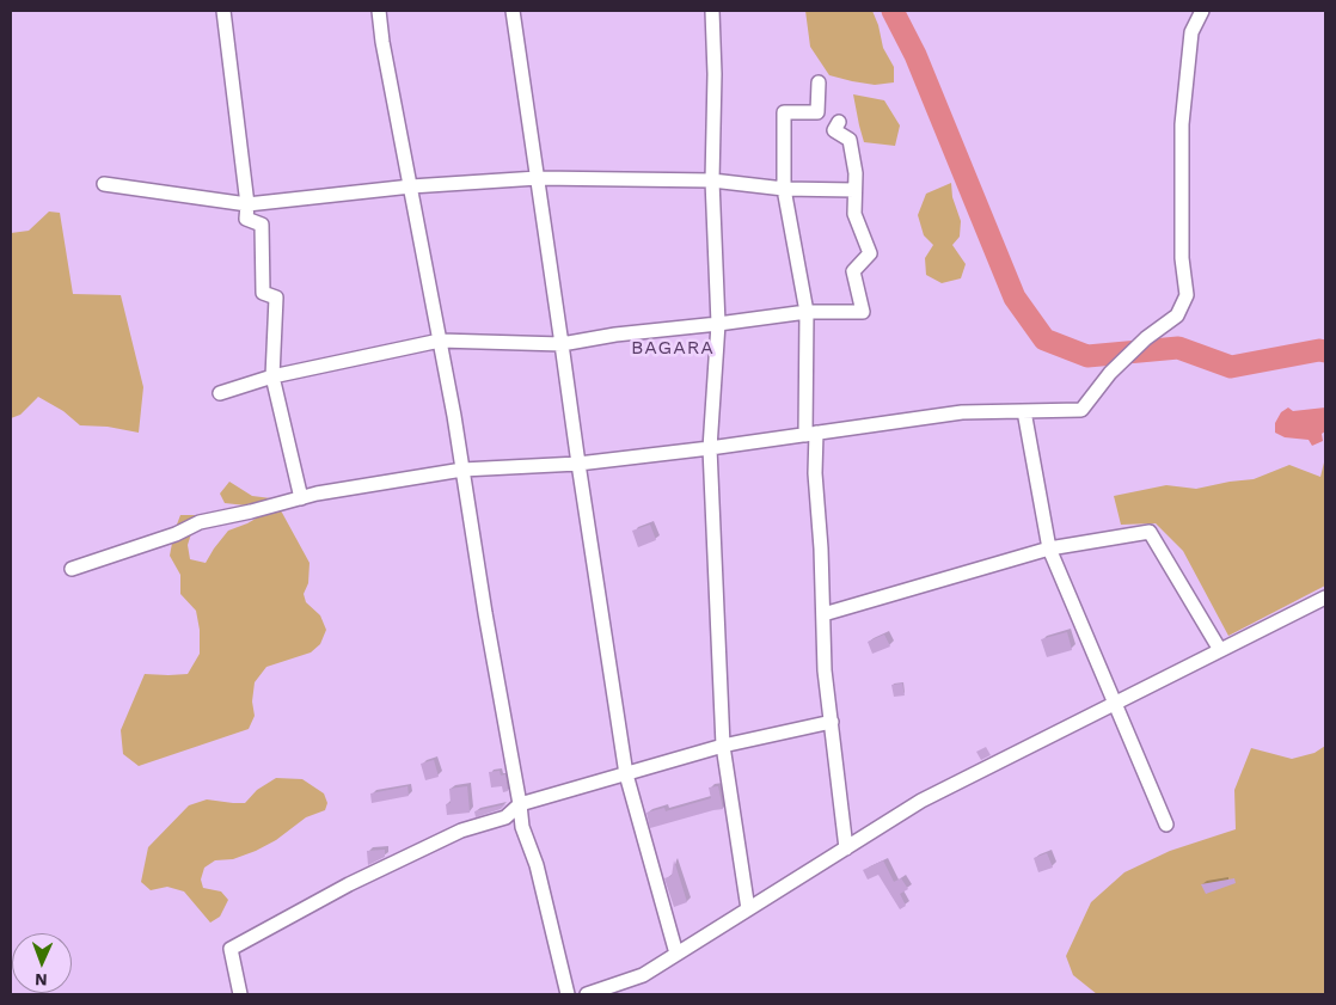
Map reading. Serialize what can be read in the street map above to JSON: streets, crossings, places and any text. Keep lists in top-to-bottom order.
{
  "districts": ["BAGARA"],
  "north": "bottom"
}
